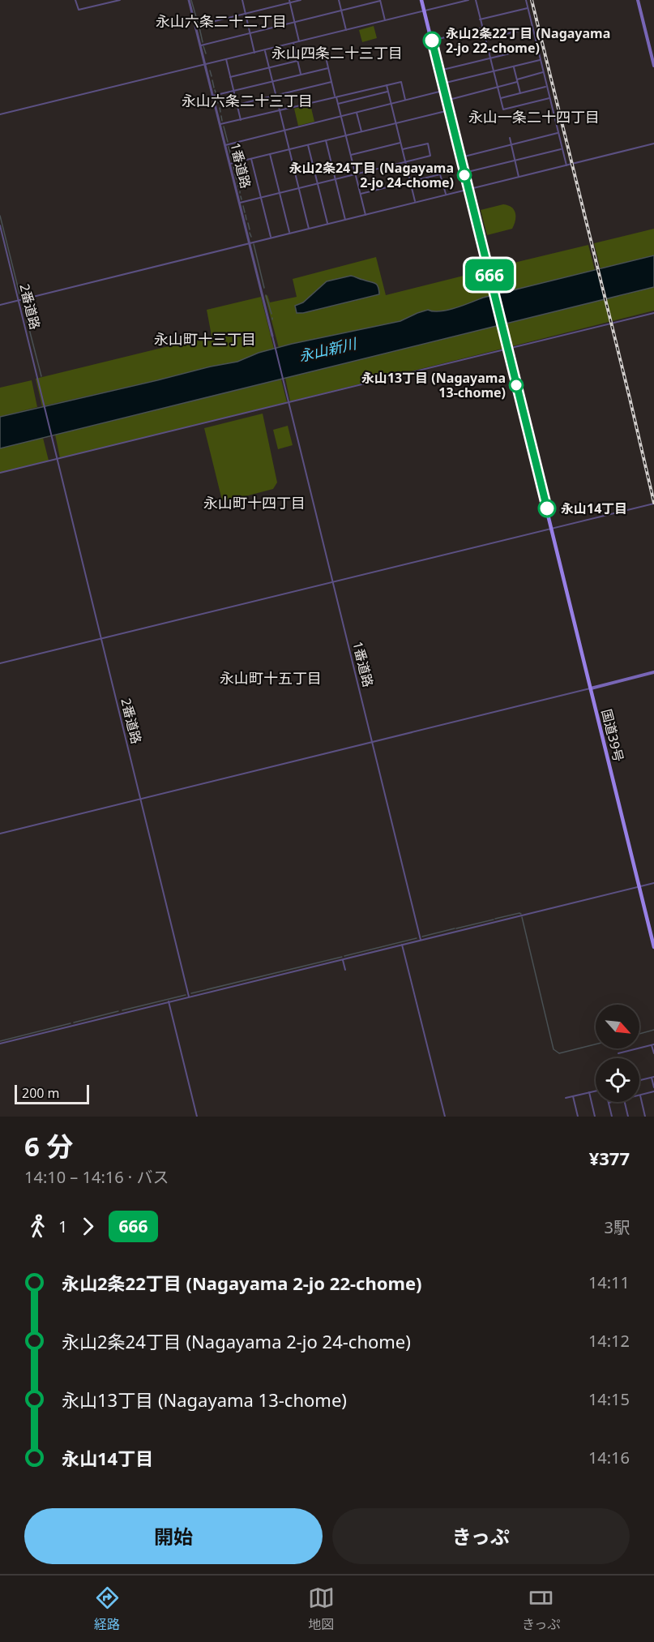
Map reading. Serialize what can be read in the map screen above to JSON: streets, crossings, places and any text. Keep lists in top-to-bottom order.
{
  "streets": {
    "highway": ["国道39号"],
    "street": ["1番道路", "2番道路"]
  },
  "districts": [
    "永山六条二十二丁目",
    "永山四条二十三丁目",
    "永山六条二十三丁目",
    "永山一条二十四丁目",
    "永山町十三丁目",
    "永山町十四丁目",
    "永山町十五丁目"
  ],
  "water": ["永山新川"],
  "places": [
    "永山2条22丁目 (Nagayama 2-jo 22-chome)",
    "永山2条24丁目 (Nagayama 2-jo 24-chome)",
    "永山13丁目 (Nagayama 13-chome)",
    "永山14丁目"
  ],
  "lines": ["bus line 666"],
  "scale_bar": "200 m",
  "north": "bottom right",
  "page": {
    "on_map": "666",
    "scale": "200 m",
    "heading": ["6 分", "14:10 – 14:16 · バス", "¥377"],
    "legs": ["1", "666", "3駅"],
    "list": [
      {
        "name": "永山2条22丁目 (Nagayama 2-jo 22-chome)",
        "value": "14:11"
      },
      {
        "name": "永山2条24丁目 (Nagayama 2-jo 24-chome)",
        "value": "14:12"
      },
      {
        "name": "永山13丁目 (Nagayama 13-chome)",
        "value": "14:15"
      },
      {
        "name": "永山14丁目",
        "value": "14:16"
      }
    ],
    "buttons": ["開始", "きっぷ"],
    "tabs": ["経路", "地図", "きっぷ"]
  }
}
